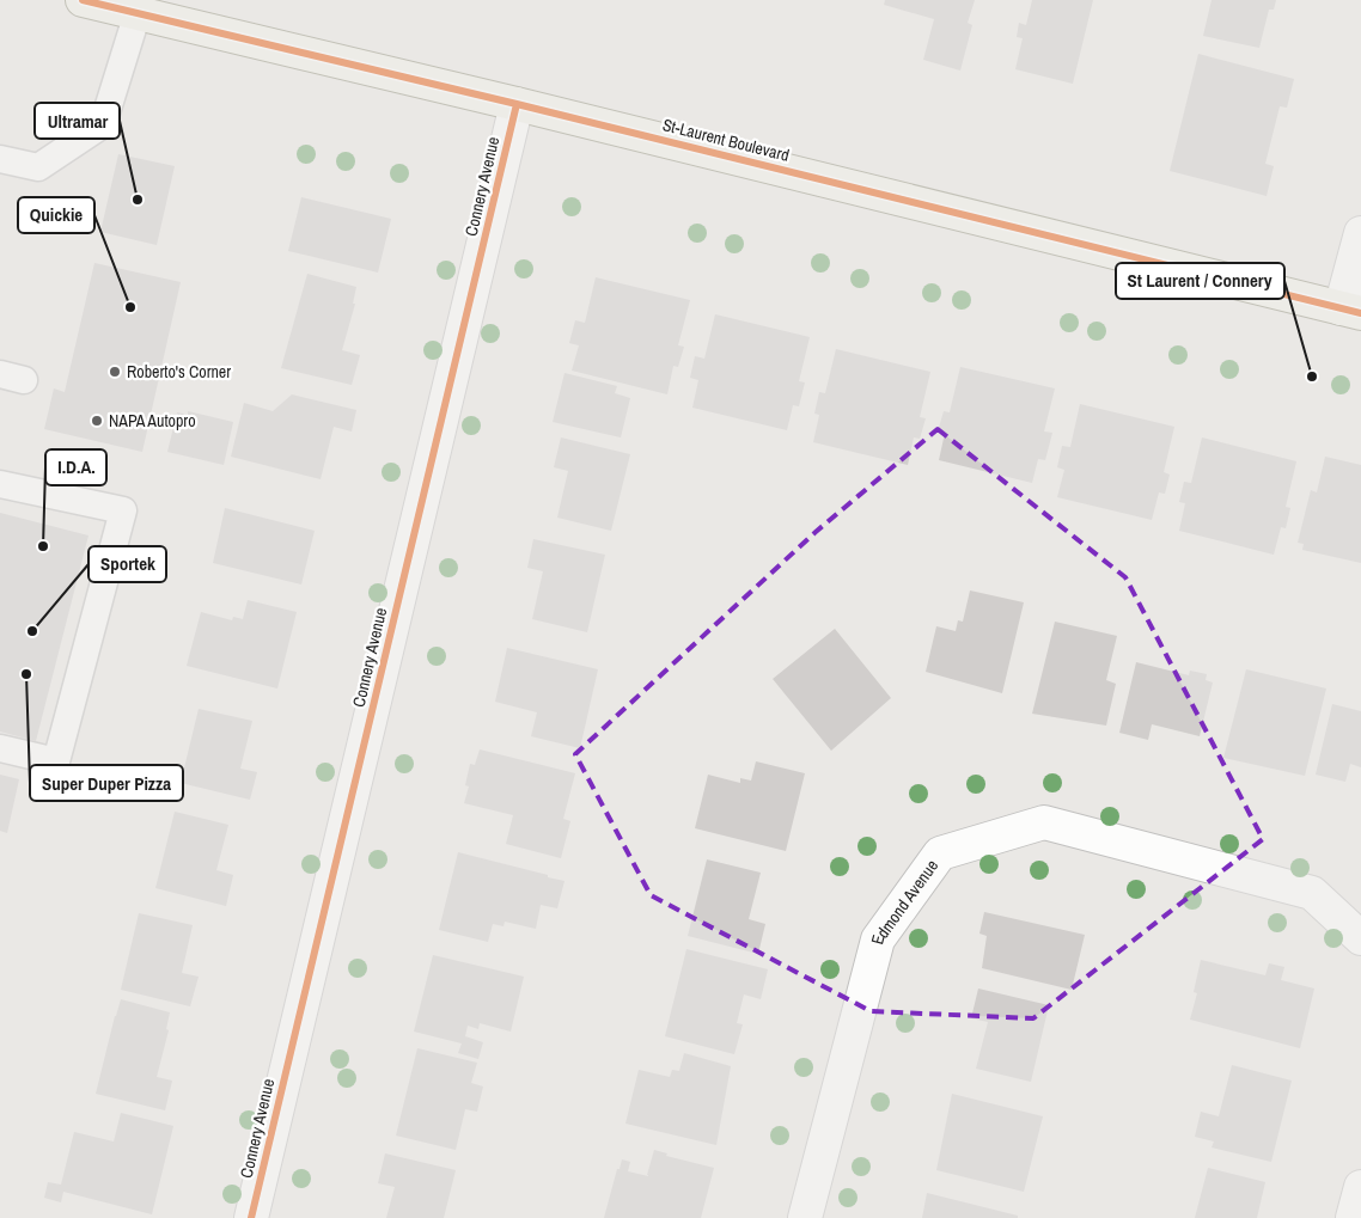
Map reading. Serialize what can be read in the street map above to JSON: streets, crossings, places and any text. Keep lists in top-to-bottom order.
{
  "streets": {
    "street": ["St-Laurent Boulevard", "Connery Avenue", "Edmond Avenue"]
  },
  "crossings": [
    ["St-Laurent Boulevard", "Connery Avenue"]
  ],
  "places": [
    "Ultramar",
    "Quickie",
    "Roberto's Corner",
    "St Laurent / Connery",
    "NAPA Autopro",
    "I.D.A.",
    "Sportek",
    "Super Duper Pizza"
  ]
}
